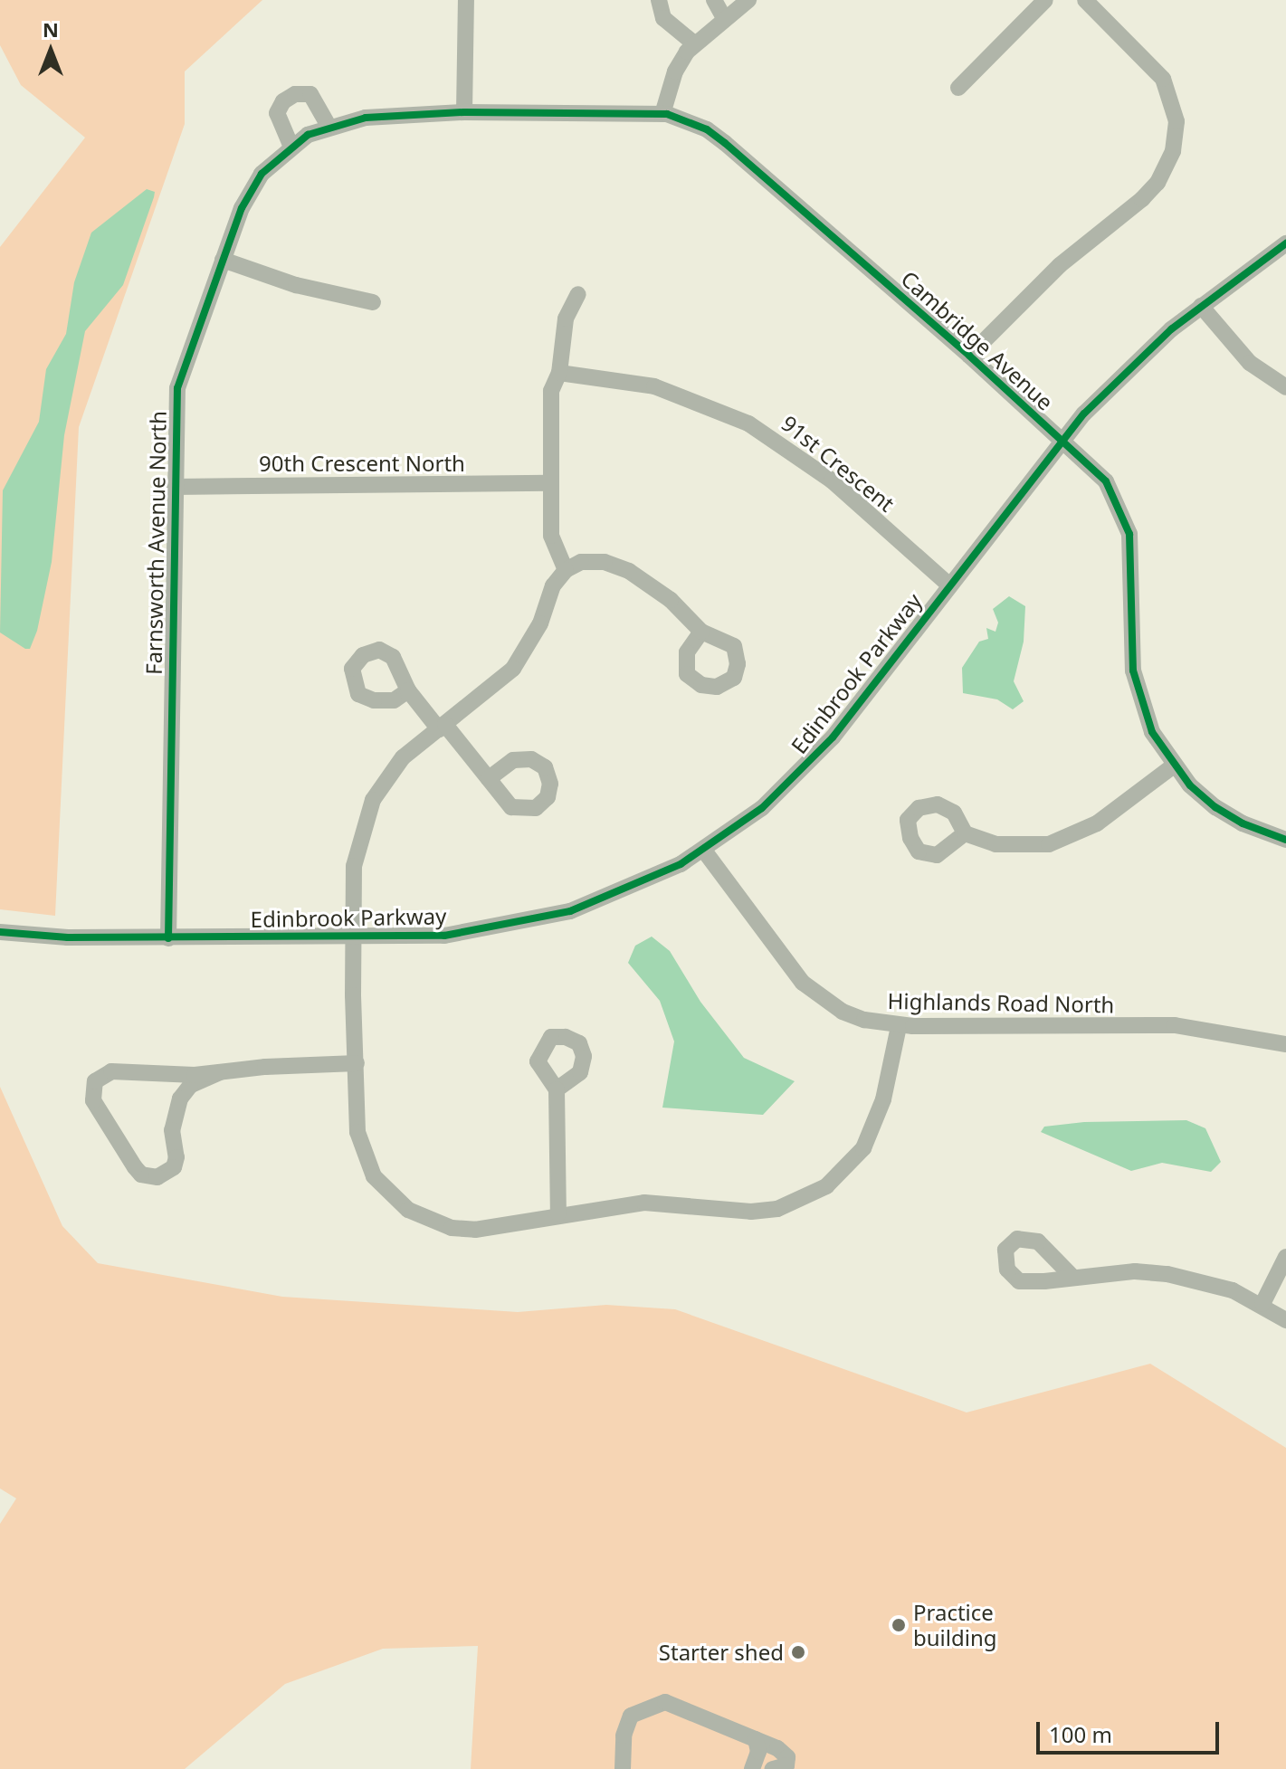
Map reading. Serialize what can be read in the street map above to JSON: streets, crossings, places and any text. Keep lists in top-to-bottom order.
{
  "streets": {
    "street": [
      "Cambridge Avenue",
      "90th Crescent North",
      "91st Crescent",
      "Farnsworth Avenue North",
      "Edinbrook Parkway",
      "Highlands Road North"
    ]
  },
  "crossings": [
    ["Cambridge Avenue", "Farnsworth Avenue North"],
    ["Cambridge Avenue", "Edinbrook Parkway"],
    ["90th Crescent North", "Farnsworth Avenue North"],
    ["91st Crescent", "Edinbrook Parkway"],
    ["Farnsworth Avenue North", "Edinbrook Parkway"],
    ["Edinbrook Parkway", "Highlands Road North"]
  ],
  "places": ["Practice building", "Starter shed"],
  "scale_bar": "100 m",
  "north": "top"
}
